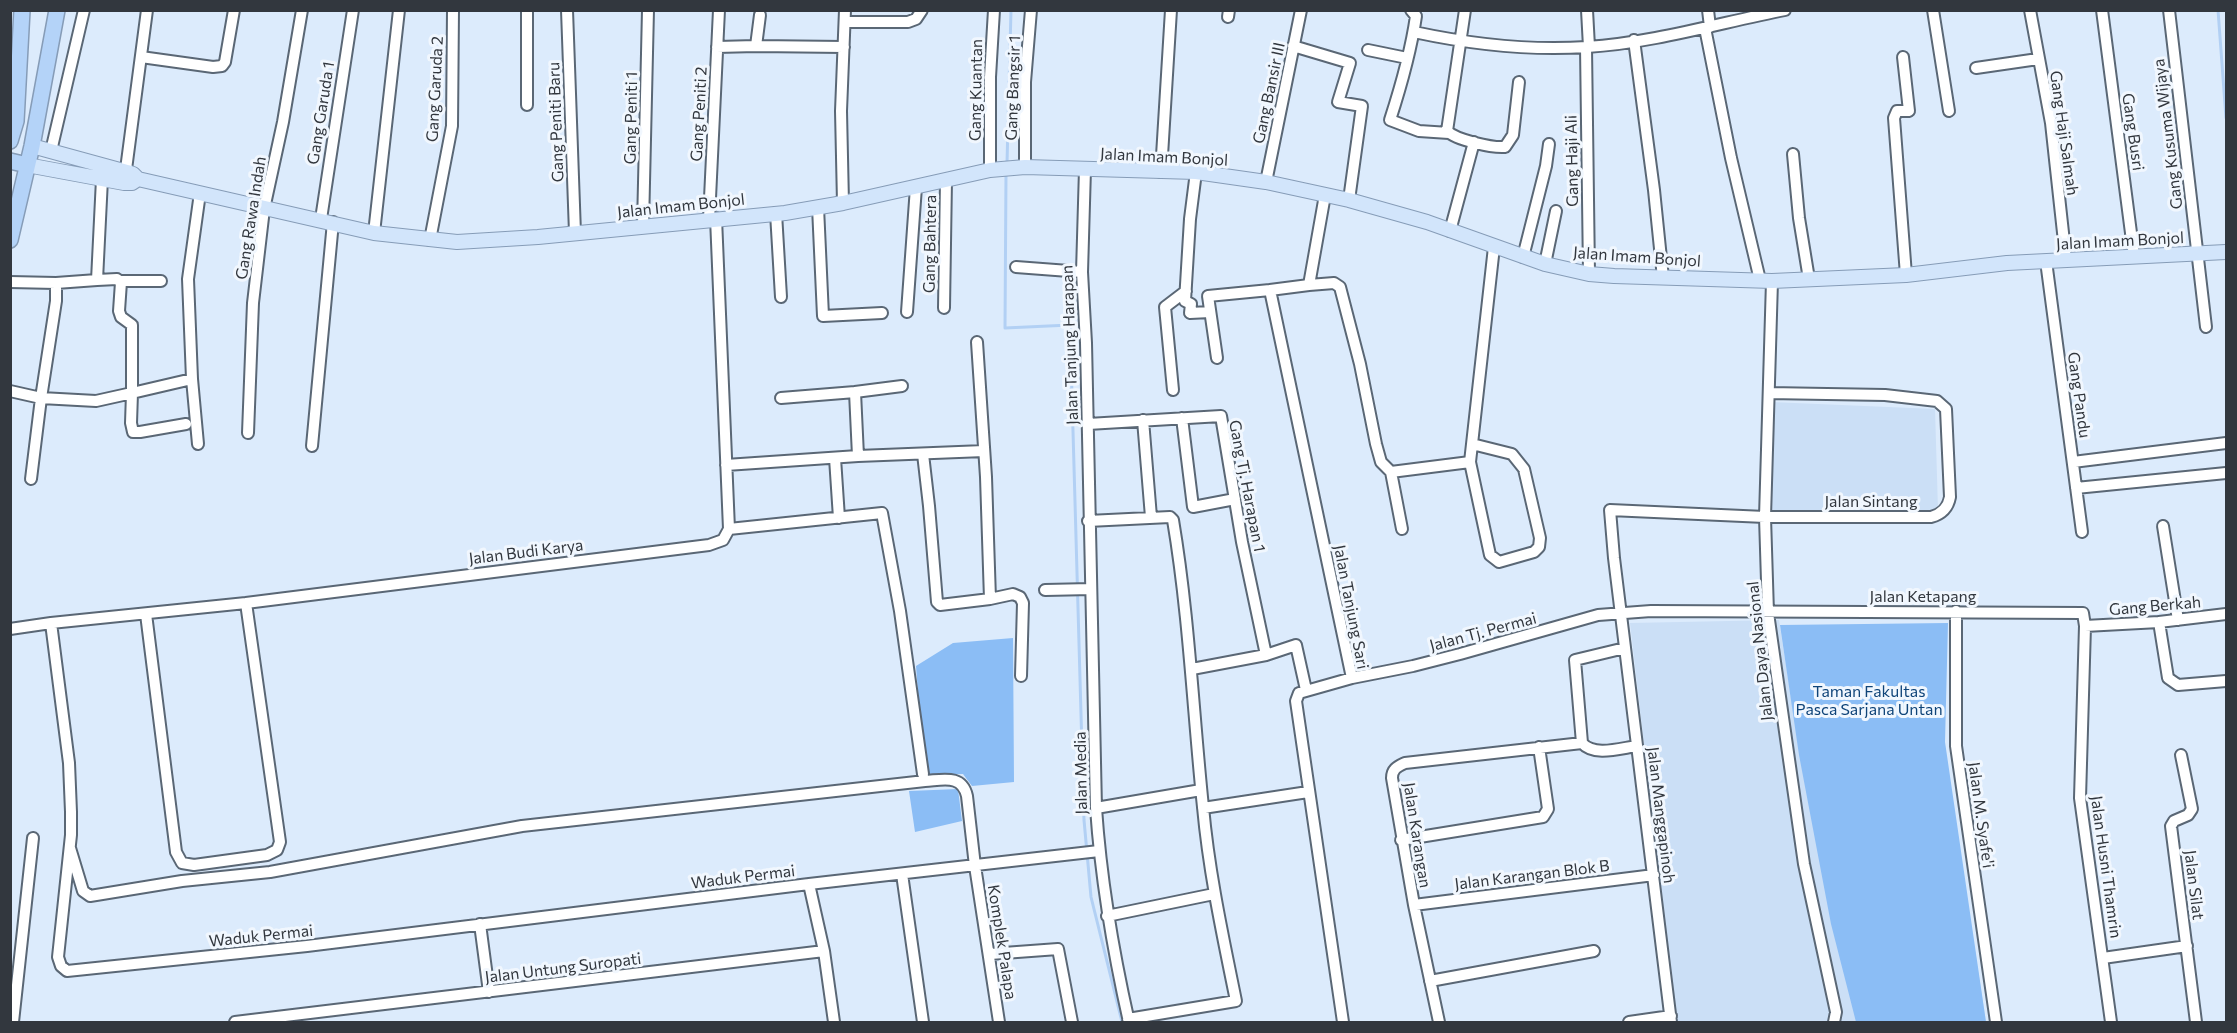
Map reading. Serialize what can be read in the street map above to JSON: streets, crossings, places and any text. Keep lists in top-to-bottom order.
{
  "streets": {
    "main road": ["Jalan Imam Bonjol"],
    "street": [
      "Gang Bangsir 1",
      "Gang Garuda 2",
      "Gang Kuantan",
      "Gang Bansir III",
      "Gang Garuda 1",
      "Gang Peniti 2",
      "Gang Peniti 1",
      "Gang Peniti Baru",
      "Gang Busri",
      "Gang Haji Salmah",
      "Gang Kusuma Wijaya",
      "Gang Haji Ali",
      "Gang Rawa Indah",
      "Gang Bahtera",
      "Jalan Tanjung Harapan",
      "Gang Pandu",
      "Gang Tj. Harapan 1",
      "Jalan Sintang",
      "Jalan Budi Karya",
      "Jalan Ketapang",
      "Gang Berkah",
      "Jalan Tanjung Sari",
      "Jalan Tj. Permai",
      "Jalan Daya Nasional",
      "Jalan Media",
      "Jalan Manggapinoh",
      "Jalan M. Syafe'i",
      "Jalan Karangan",
      "Jalan Husni Thamrin",
      "Jalan Karangan Blok B",
      "Waduk Permai",
      "Jalan Silat",
      "Komplek Palapa",
      "Jalan Untung Suropati"
    ]
  },
  "crossings": [
    ["Gang Bangsir 1", "Jalan Imam Bonjol"],
    ["Gang Garuda 2", "Jalan Imam Bonjol"],
    ["Gang Kuantan", "Jalan Imam Bonjol"],
    ["Gang Bansir III", "Jalan Imam Bonjol"],
    ["Gang Garuda 1", "Jalan Imam Bonjol"],
    ["Gang Peniti 2", "Jalan Imam Bonjol"],
    ["Gang Peniti 1", "Jalan Imam Bonjol"],
    ["Gang Peniti Baru", "Jalan Imam Bonjol"],
    ["Gang Busri", "Jalan Imam Bonjol"],
    ["Gang Haji Salmah", "Jalan Imam Bonjol"],
    ["Gang Kusuma Wijaya", "Jalan Imam Bonjol"],
    ["Jalan Imam Bonjol", "Gang Haji Ali"],
    ["Jalan Imam Bonjol", "Gang Rawa Indah"],
    ["Jalan Imam Bonjol", "Gang Bahtera"],
    ["Jalan Imam Bonjol", "Jalan Tanjung Harapan"],
    ["Jalan Imam Bonjol", "Gang Pandu"],
    ["Jalan Imam Bonjol", "Jalan Daya Nasional"],
    ["Jalan Tanjung Harapan", "Gang Tj. Harapan 1"],
    ["Jalan Tanjung Harapan", "Jalan Media"],
    ["Jalan Sintang", "Jalan Ketapang"],
    ["Jalan Sintang", "Jalan Tj. Permai"],
    ["Jalan Sintang", "Jalan Daya Nasional"],
    ["Jalan Sintang", "Jalan Manggapinoh"],
    ["Jalan Budi Karya", "Waduk Permai"],
    ["Jalan Ketapang", "Jalan Tj. Permai"],
    ["Jalan Ketapang", "Jalan Daya Nasional"],
    ["Jalan Ketapang", "Jalan Manggapinoh"],
    ["Jalan Ketapang", "Jalan M. Syafe'i"],
    ["Jalan Ketapang", "Jalan Husni Thamrin"],
    ["Gang Berkah", "Jalan Husni Thamrin"],
    ["Jalan Tanjung Sari", "Jalan Tj. Permai"],
    ["Jalan Tj. Permai", "Jalan Manggapinoh"],
    ["Jalan Media", "Waduk Permai"],
    ["Jalan Manggapinoh", "Jalan Karangan"],
    ["Jalan Manggapinoh", "Jalan Karangan Blok B"],
    ["Jalan Karangan", "Jalan Karangan Blok B"],
    ["Waduk Permai", "Komplek Palapa"]
  ],
  "parks": ["Taman Fakultas Pasca Sarjana Untan"]
}
